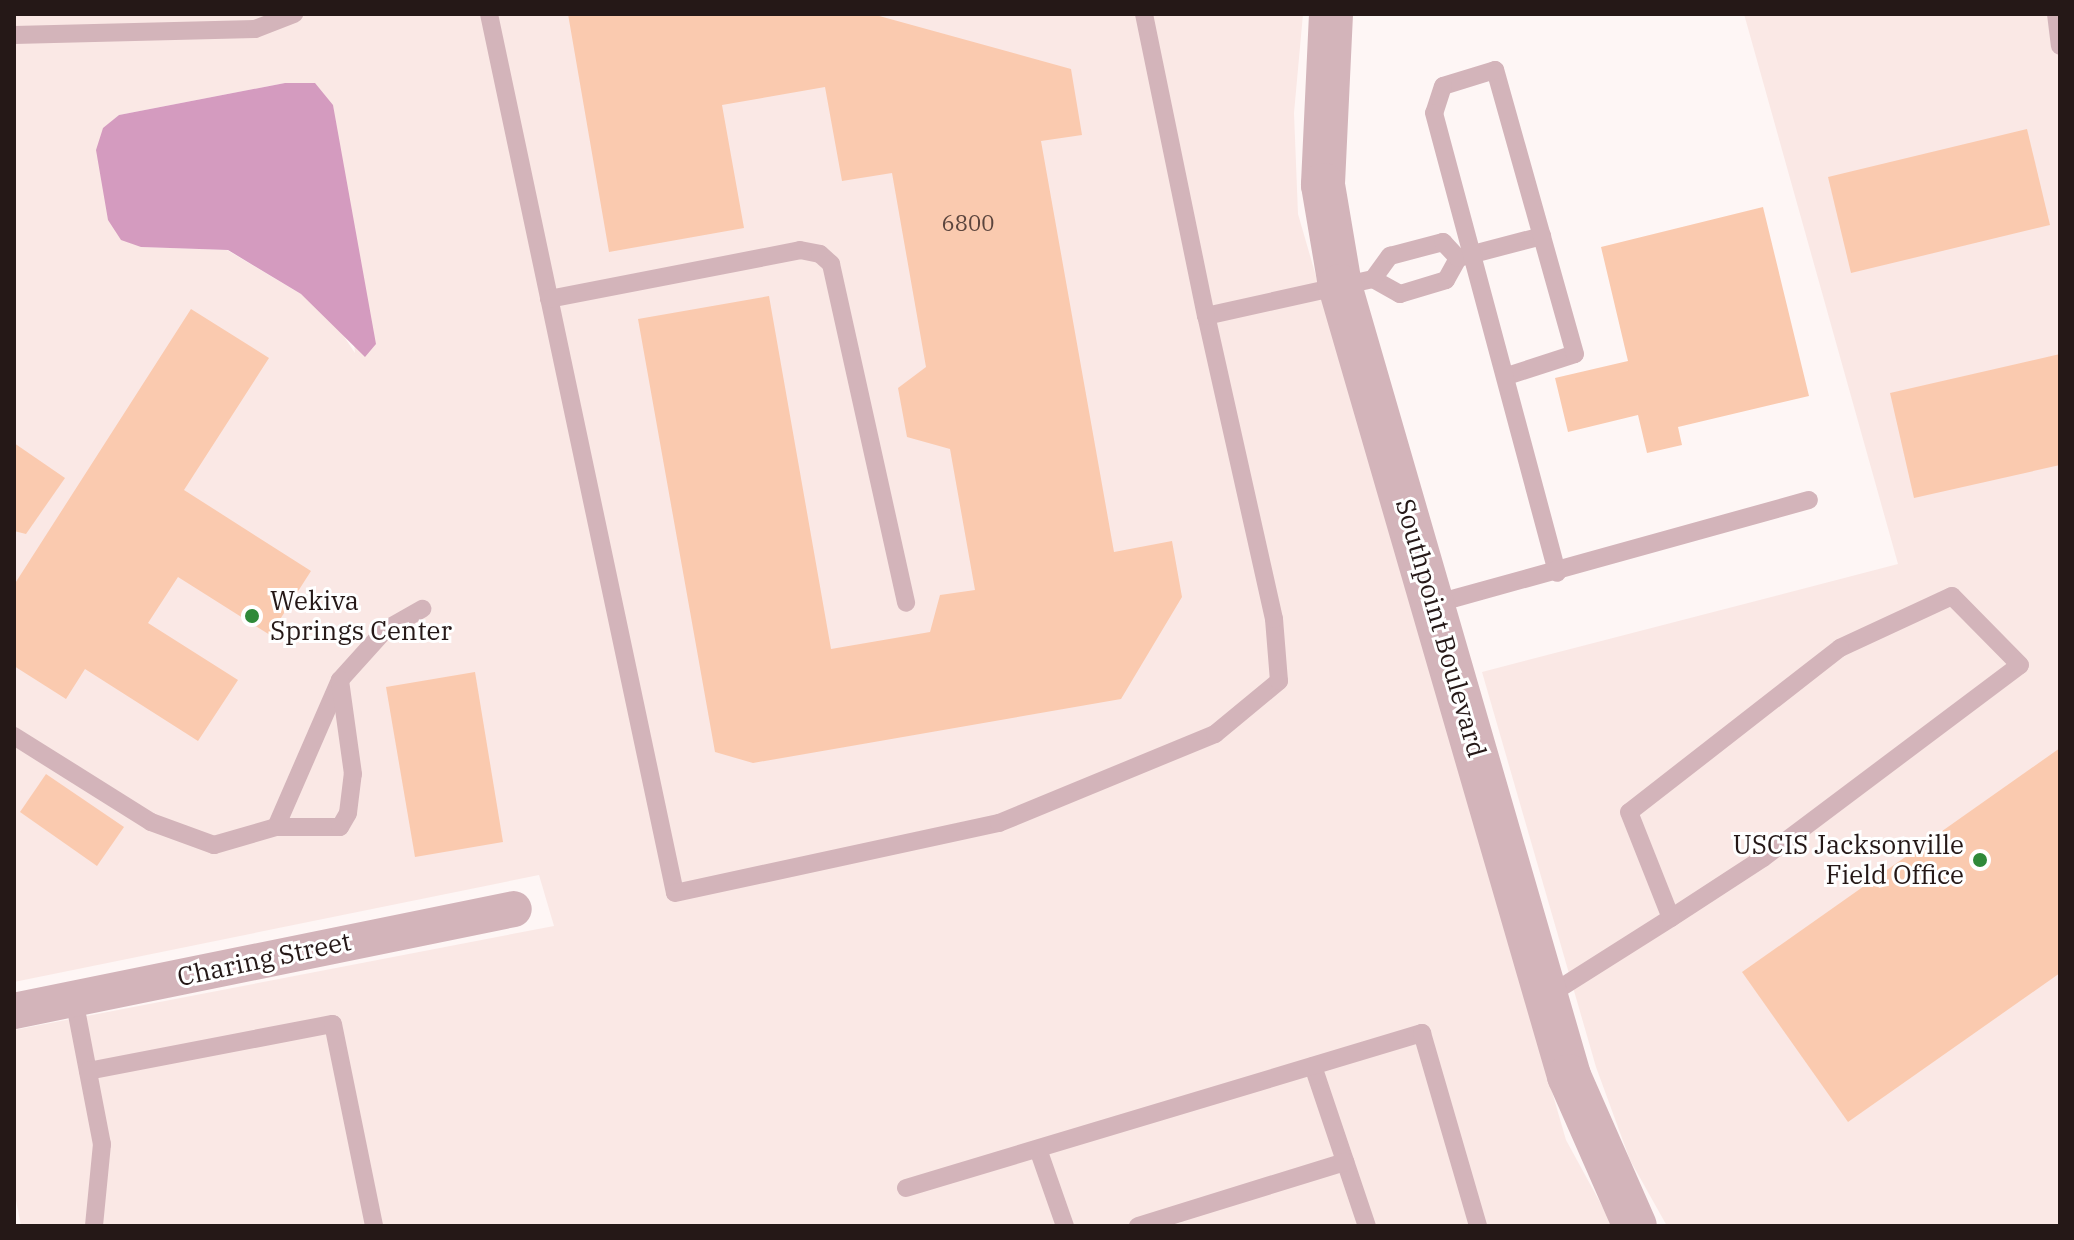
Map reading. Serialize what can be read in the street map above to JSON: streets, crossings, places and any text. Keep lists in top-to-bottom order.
{
  "streets": {
    "street": ["Southpoint Boulevard", "Charing Street"]
  },
  "places": ["Wekiva Springs Center", "USCIS Jacksonville Field Office"],
  "house_numbers": ["6800"]
}
